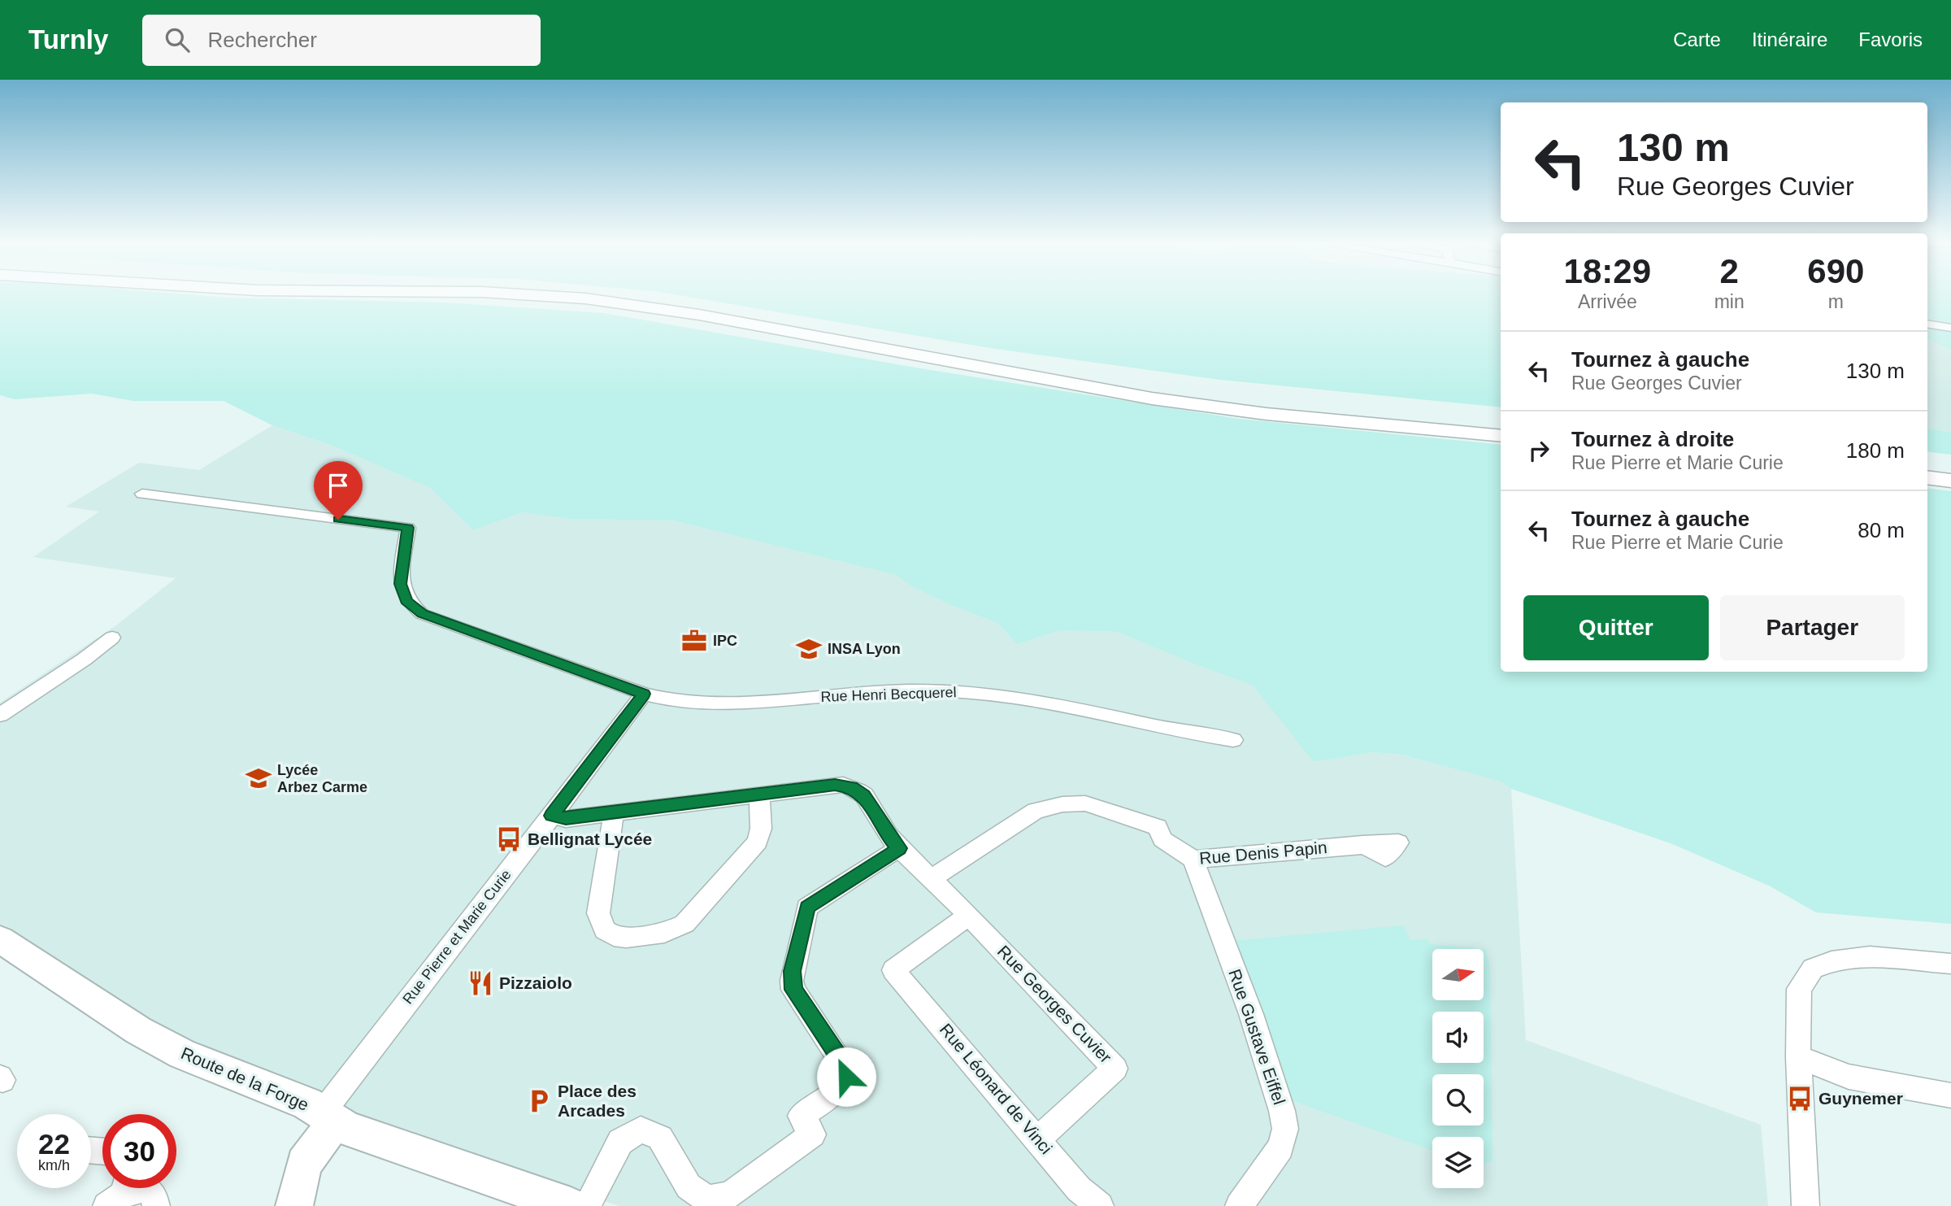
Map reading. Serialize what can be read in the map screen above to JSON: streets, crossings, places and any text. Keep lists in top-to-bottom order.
{
  "streets": {
    "main road": ["Route de la Forge"],
    "street": [
      "Rue Henri Becquerel",
      "Rue Denis Papin",
      "Rue Pierre et Marie Curie",
      "Rue Georges Cuvier",
      "Rue Gustave Eiffel",
      "Rue Léonard de Vinci"
    ]
  },
  "crossings": [
    ["Rue Henri Becquerel", "Rue Pierre et Marie Curie"],
    ["Rue Denis Papin", "Rue Georges Cuvier"],
    ["Rue Denis Papin", "Rue Gustave Eiffel"],
    ["Rue Pierre et Marie Curie", "Rue Georges Cuvier"],
    ["Rue Pierre et Marie Curie", "Route de la Forge"],
    ["Rue Georges Cuvier", "Rue Léonard de Vinci"]
  ],
  "places": {
    "office": ["IPC"],
    "school or university": ["INSA Lyon", "Lycée Arbez Carme"],
    "bus stop": ["Bellignat Lycée", "Guynemer"],
    "restaurant": ["Pizzaiolo"],
    "parking": ["Place des Arcades"]
  },
  "north": "right",
  "page": {
    "header": "Turnly",
    "search": "Rechercher",
    "nav": ["Carte", "Itinéraire", "Favoris"],
    "turn": ["130 m", "Rue Georges Cuvier"],
    "eta": [
      "18:29",
      "Arrivée",
      "2",
      "min",
      "690",
      "m"
    ],
    "list": [
      {
        "name": "Tournez à gauche",
        "note": "Rue Georges Cuvier",
        "value": "130 m"
      },
      {
        "name": "Tournez à droite",
        "note": "Rue Pierre et Marie Curie",
        "value": "180 m"
      },
      {
        "name": "Tournez à gauche",
        "note": "Rue Pierre et Marie Curie",
        "value": "80 m"
      }
    ],
    "buttons": ["Quitter", "Partager"],
    "speed": "22 km/h",
    "limit": "30"
  }
}
